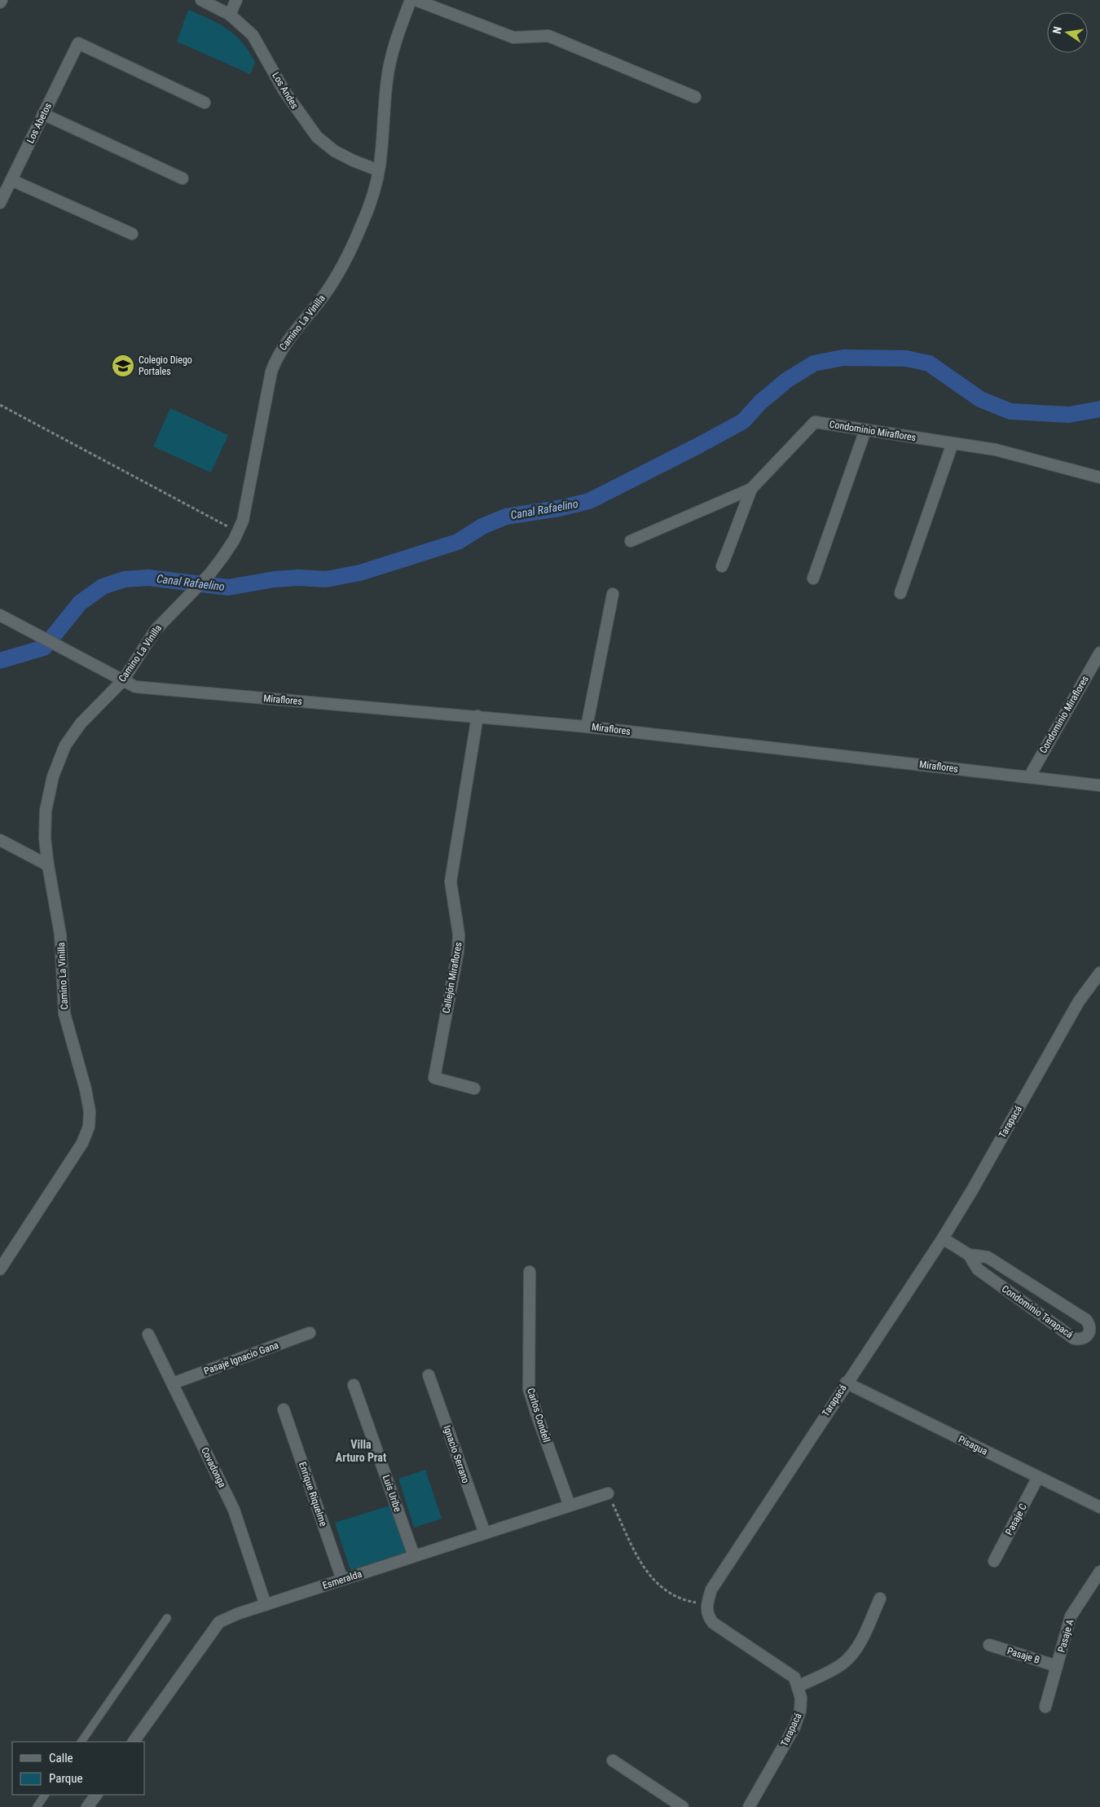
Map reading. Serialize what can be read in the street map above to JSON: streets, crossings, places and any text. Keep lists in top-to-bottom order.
{
  "streets": {
    "street": [
      "Los Andes",
      "Los Abetos",
      "Camino La Vinilla",
      "Condominio Miraflores",
      "Miraflores",
      "Callejón Miraflores",
      "Tarapacá",
      "Condominio Tarapacá",
      "Pasaje Ignacio Gana",
      "Carlos Condell",
      "Pisagua",
      "Ignacio Serrano",
      "Covadonga",
      "Luis Uribe",
      "Enrique Riquelme",
      "Pasaje C",
      "Esmeralda",
      "Pasaje A",
      "Pasaje B"
    ]
  },
  "crossings": [
    ["Los Andes", "Camino La Vinilla"],
    ["Camino La Vinilla", "Miraflores"],
    ["Condominio Miraflores", "Miraflores"],
    ["Miraflores", "Callejón Miraflores"],
    ["Tarapacá", "Condominio Tarapacá"],
    ["Tarapacá", "Pisagua"],
    ["Pasaje Ignacio Gana", "Covadonga"],
    ["Carlos Condell", "Esmeralda"],
    ["Pisagua", "Pasaje C"],
    ["Ignacio Serrano", "Esmeralda"],
    ["Covadonga", "Esmeralda"],
    ["Luis Uribe", "Esmeralda"],
    ["Enrique Riquelme", "Esmeralda"],
    ["Pasaje A", "Pasaje B"]
  ],
  "districts": ["Villa Arturo Prat"],
  "water": ["Canal Rafaelino"],
  "places": {
    "school or university": ["Colegio Diego Portales"]
  },
  "legend": ["Calle", "Parque"],
  "north": "left"
}
